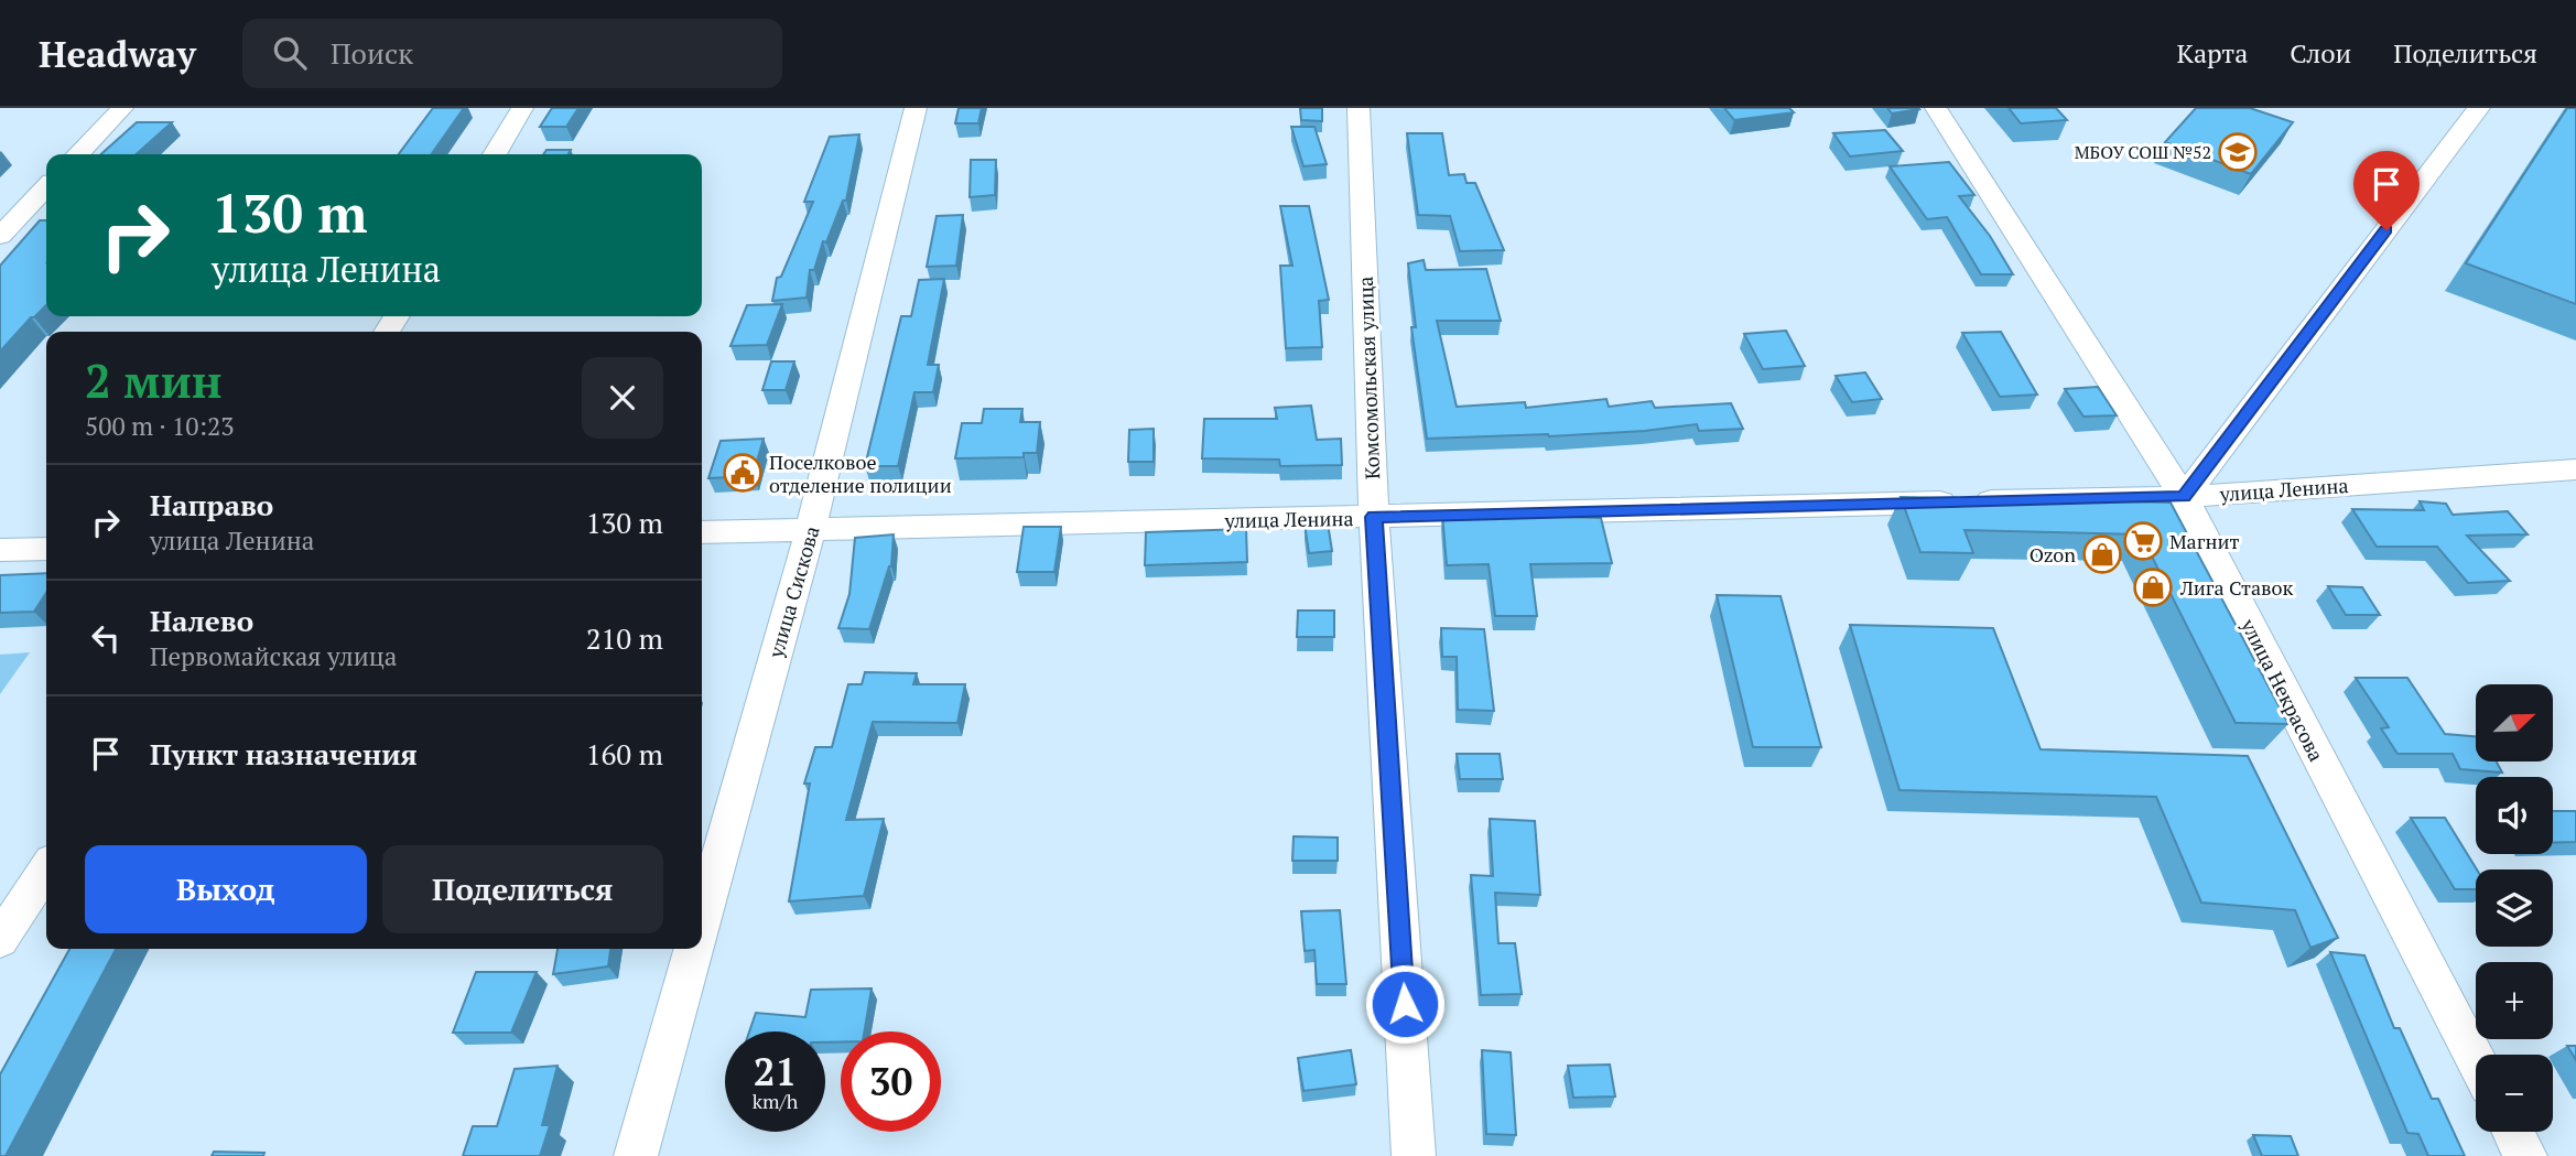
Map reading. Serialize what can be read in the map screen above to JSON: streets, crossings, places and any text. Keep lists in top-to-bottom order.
{
  "streets": {
    "street": [
      "Комсомольская улица",
      "улица Ленина",
      "улица Сискова",
      "улица Некрасова"
    ]
  },
  "crossings": [
    ["Комсомольская улица", "улица Ленина"],
    ["улица Ленина", "улица Сискова"],
    ["улица Ленина", "улица Некрасова"]
  ],
  "places": {
    "school or university": ["МБОУ СОШ №52"],
    "public building": ["Поселковое отделение полиции"],
    "supermarket": ["Магнит"],
    "shop": ["Ozon", "Лига Ставок"]
  },
  "north": "top right",
  "page": {
    "header": "Headway",
    "search": "Поиск",
    "nav": ["Карта", "Слои", "Поделиться"],
    "turn": ["130 m", "улица Ленина"],
    "heading": ["2 мин", "500 m · 10:23"],
    "list": [
      {
        "name": "Направо",
        "note": "улица Ленина",
        "value": "130 m"
      },
      {
        "name": "Налево",
        "note": "Первомайская улица",
        "value": "210 m"
      },
      {
        "name": "Пункт назначения",
        "value": "160 m"
      }
    ],
    "map_buttons": ["+", "−"],
    "buttons": ["Выход", "Поделиться"],
    "speed": "21 km/h",
    "limit": "30"
  }
}
